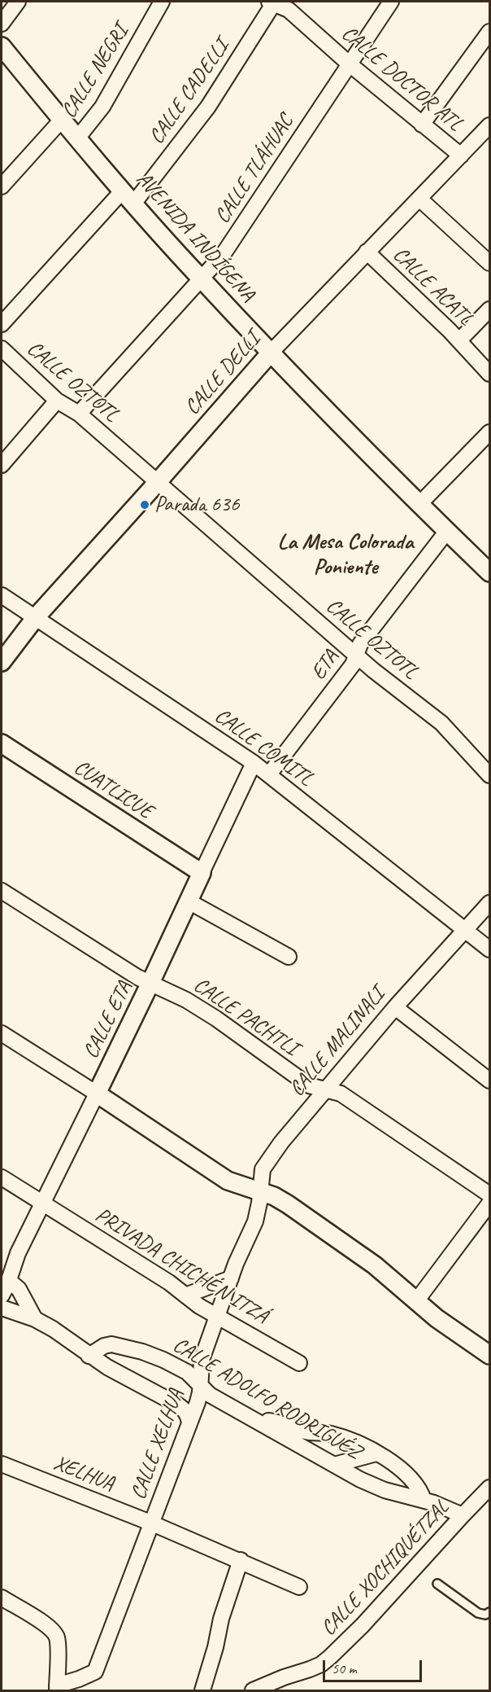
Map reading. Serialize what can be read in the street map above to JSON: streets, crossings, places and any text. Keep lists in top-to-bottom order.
{
  "streets": {
    "street": [
      "CALLE NEGRI",
      "CALLE DOCTOR ATL",
      "CALLE CADELLI",
      "CALLE TLÁHUAC",
      "AVENIDA INDÍGENA",
      "CALLE ACATL",
      "CALLE DELLI",
      "CALLE OZTOTL",
      "ETA",
      "CALLE COMITL",
      "CUATLICUE",
      "CALLE PACHTLI",
      "CALLE ETA",
      "CALLE MALINALI",
      "PRIVADA CHICHÉN ITZÁ",
      "CALLE ADOLFO RODRIGUÉZ",
      "CALLE XELHUA",
      "XELHUA",
      "CALLE XOCHIQUÉTZAL"
    ]
  },
  "crossings": [
    ["CALLE NEGRI", "AVENIDA INDÍGENA"],
    ["CALLE DOCTOR ATL", "CALLE CADELLI"],
    ["CALLE DOCTOR ATL", "CALLE TLÁHUAC"],
    ["CALLE DOCTOR ATL", "CALLE DELLI"],
    ["CALLE CADELLI", "AVENIDA INDÍGENA"],
    ["CALLE TLÁHUAC", "AVENIDA INDÍGENA"],
    ["CALLE TLÁHUAC", "CALLE OZTOTL"],
    ["AVENIDA INDÍGENA", "CALLE DELLI"],
    ["AVENIDA INDÍGENA", "ETA"],
    ["CALLE ACATL", "CALLE DELLI"],
    ["CALLE DELLI", "CALLE OZTOTL"],
    ["CALLE DELLI", "CALLE COMITL"],
    ["CALLE OZTOTL", "ETA"],
    ["ETA", "CALLE COMITL"],
    ["CALLE COMITL", "CALLE ETA"],
    ["CALLE COMITL", "CALLE MALINALI"],
    ["CUATLICUE", "CALLE ETA"],
    ["CALLE PACHTLI", "CALLE ETA"],
    ["CALLE PACHTLI", "CALLE MALINALI"],
    ["CALLE ETA", "PRIVADA CHICHÉN ITZÁ"],
    ["CALLE MALINALI", "CALLE XELHUA"],
    ["PRIVADA CHICHÉN ITZÁ", "CALLE XELHUA"],
    ["CALLE ADOLFO RODRIGUÉZ", "CALLE XELHUA"],
    ["CALLE ADOLFO RODRIGUÉZ", "CALLE XOCHIQUÉTZAL"],
    ["CALLE XELHUA", "XELHUA"]
  ],
  "districts": ["La Mesa Colorada Poniente"],
  "places": ["Parada 636"],
  "scale_bar": "50 m"
}
